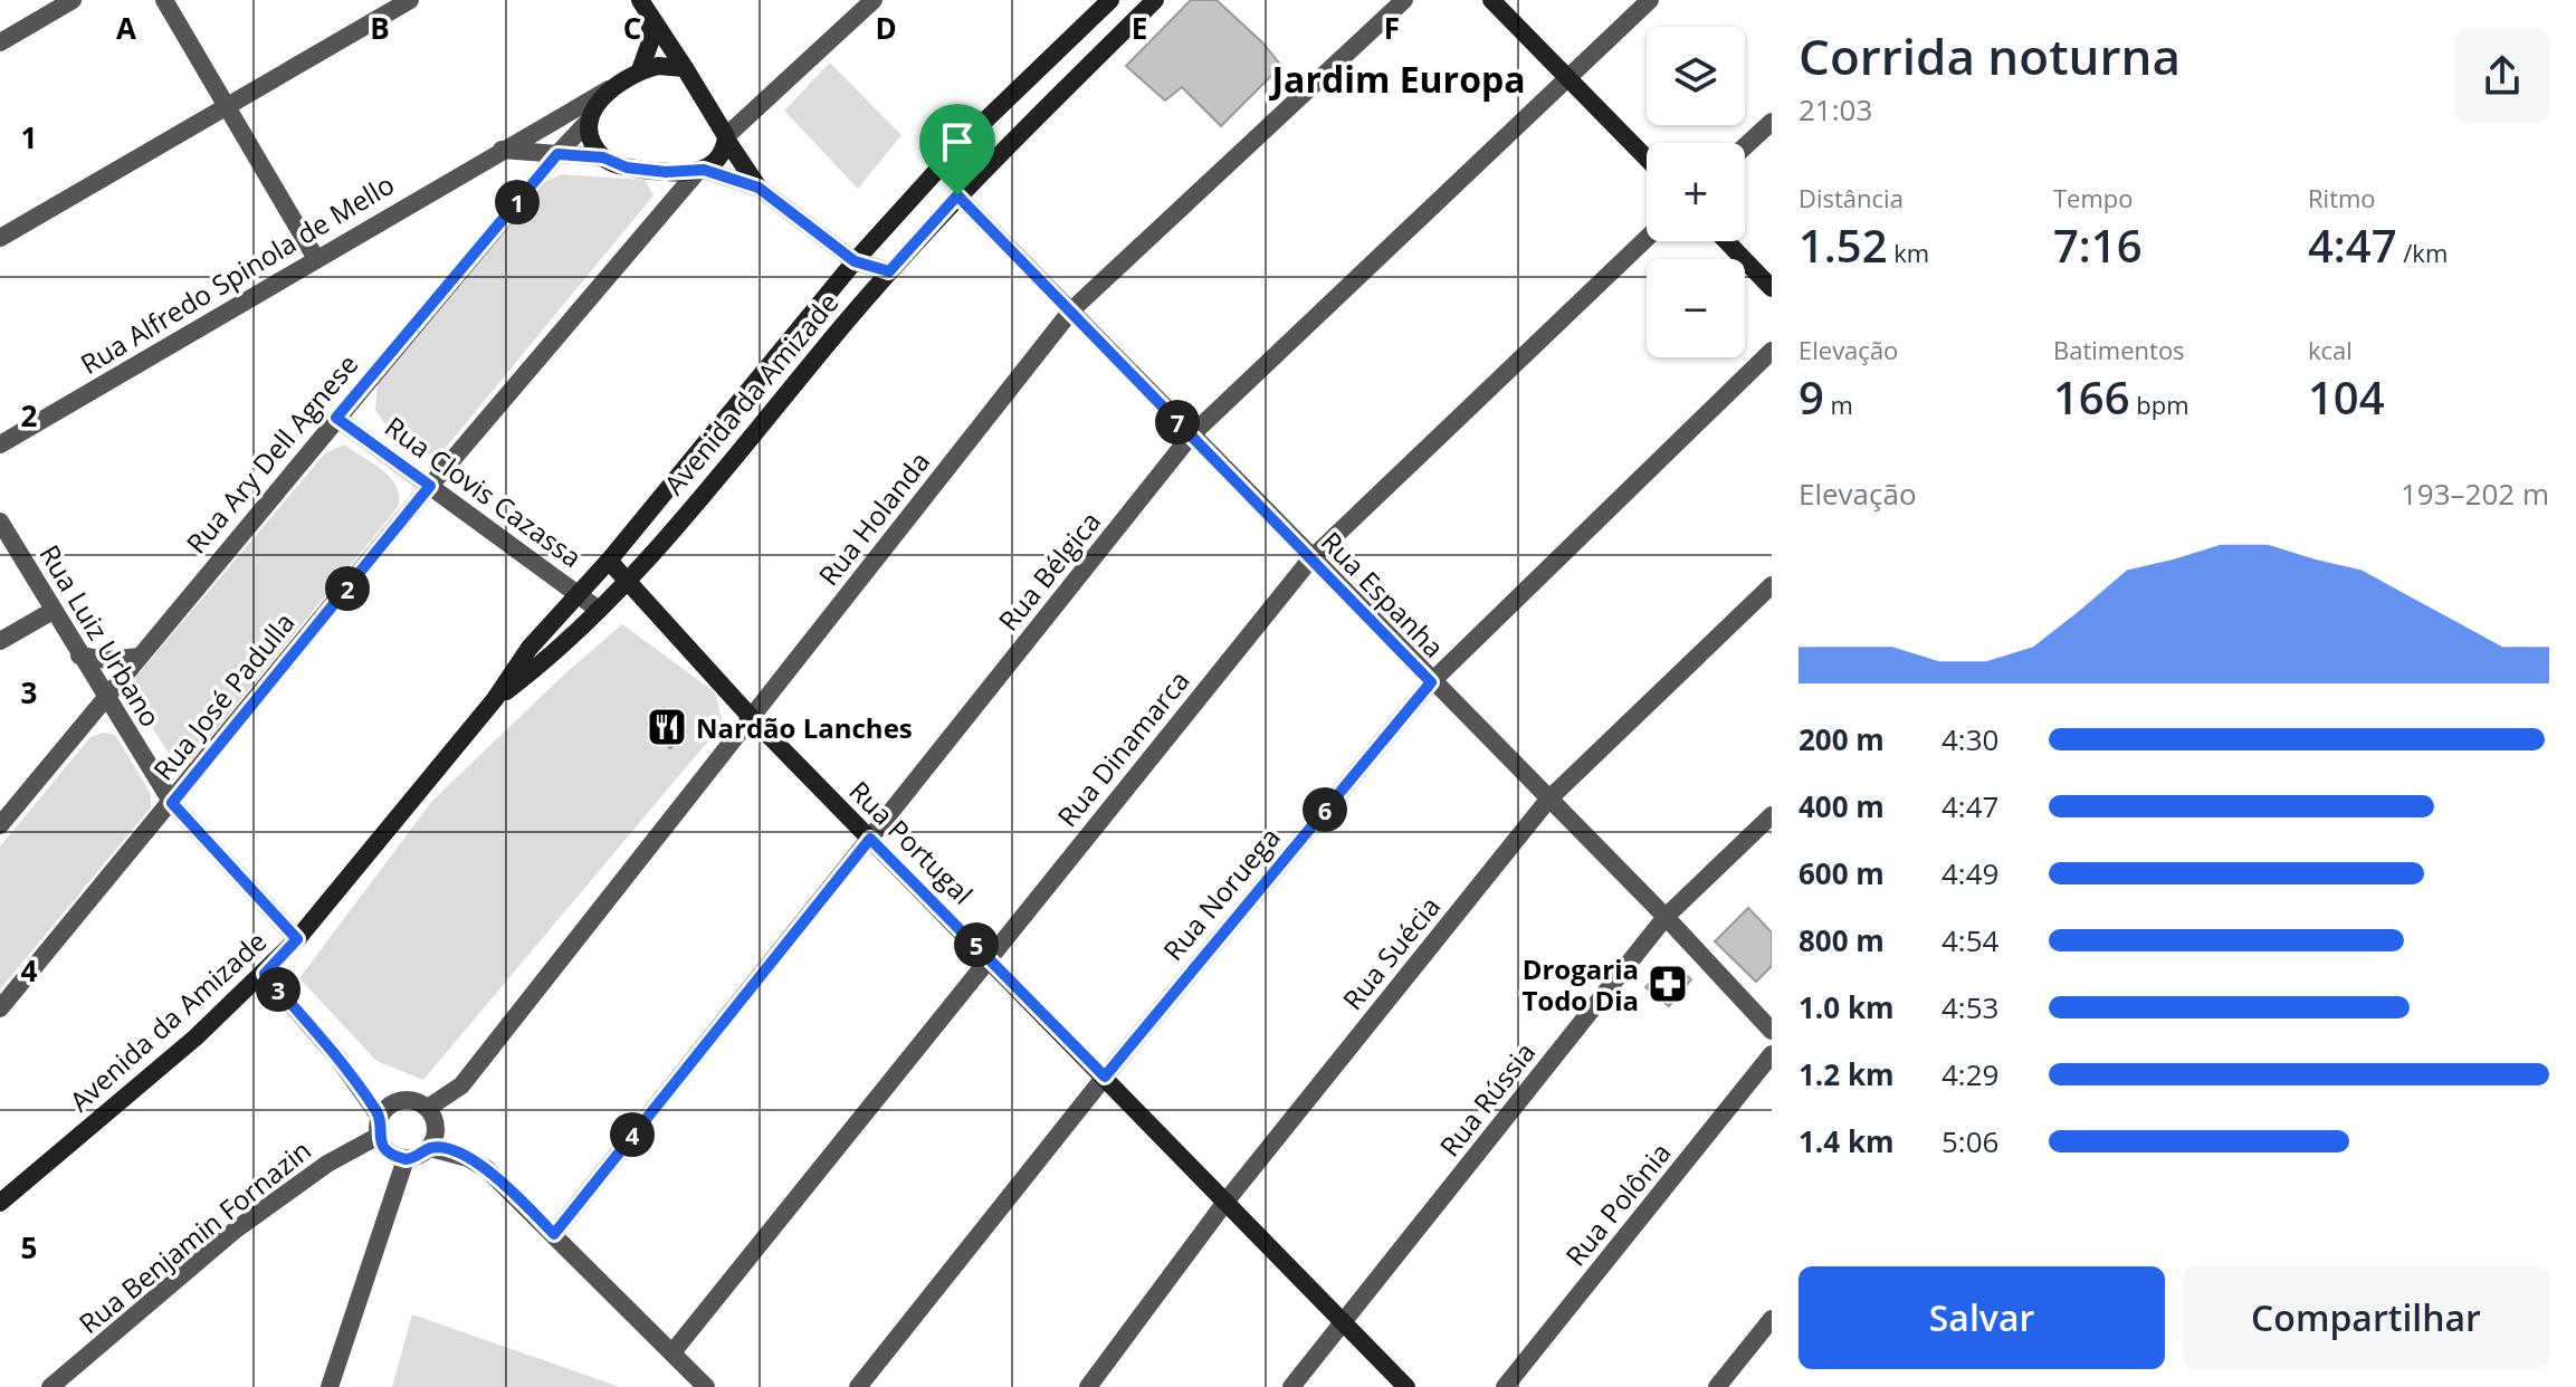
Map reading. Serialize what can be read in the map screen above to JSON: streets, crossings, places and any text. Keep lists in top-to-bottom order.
{
  "streets": {
    "main road": ["Avenida da Amizade", "Rua Portugal"],
    "street": [
      "Rua Alfredo Spinola de Mello",
      "Rua Ary Dell Agnese",
      "Rua Clovis Cazassa",
      "Rua Holanda",
      "Rua Bélgica",
      "Rua Espanha",
      "Rua Luiz Urbano",
      "Rua José Padulla",
      "Rua Dinamarca",
      "Rua Noruega",
      "Rua Suécia",
      "Rua Rússia",
      "Rua Polônia",
      "Rua Benjamin Fornazin"
    ]
  },
  "crossings": [
    ["Rua Alfredo Spinola de Mello", "Rua Ary Dell Agnese"],
    ["Rua Alfredo Spinola de Mello", "Rua José Padulla"],
    ["Avenida da Amizade", "Rua Clovis Cazassa"],
    ["Avenida da Amizade", "Rua Espanha"],
    ["Avenida da Amizade", "Rua Luiz Urbano"],
    ["Avenida da Amizade", "Rua Portugal"],
    ["Rua Ary Dell Agnese", "Rua Clovis Cazassa"],
    ["Rua Ary Dell Agnese", "Rua Luiz Urbano"],
    ["Rua Ary Dell Agnese", "Rua José Padulla"],
    ["Rua Clovis Cazassa", "Rua José Padulla"],
    ["Rua Holanda", "Rua Espanha"],
    ["Rua Holanda", "Rua Portugal"],
    ["Rua Holanda", "Rua Benjamin Fornazin"],
    ["Rua Bélgica", "Rua Espanha"],
    ["Rua Bélgica", "Rua Portugal"],
    ["Rua Espanha", "Rua Dinamarca"],
    ["Rua Espanha", "Rua Noruega"],
    ["Rua Espanha", "Rua Suécia"],
    ["Rua Espanha", "Rua Rússia"],
    ["Rua Luiz Urbano", "Rua José Padulla"],
    ["Rua Dinamarca", "Rua Portugal"],
    ["Rua Portugal", "Rua Noruega"],
    ["Rua Portugal", "Rua Suécia"],
    ["Rua Portugal", "Rua Rússia"]
  ],
  "districts": ["Jardim Europa"],
  "places": {
    "restaurant": ["Nardão Lanches"],
    "pharmacy": ["Drogaria Todo Dia"]
  },
  "page": {
    "heading": ["Corrida noturna", "21:03"],
    "map_buttons": ["+", "−"],
    "stats": [
      ["Distância", "1.52 km"],
      ["Tempo", "7:16"],
      ["Ritmo", "4:47 /km"],
      ["Elevação", "9 m"],
      ["Batimentos", "166 bpm"],
      ["kcal", "104"]
    ],
    "pins": [
      "1",
      "7",
      "2",
      "6",
      "5",
      "3",
      "4"
    ],
    "chart": ["Elevação", "193–202 m"],
    "list": [
      {
        "name": "200 m",
        "note": "4:30"
      },
      {
        "name": "400 m",
        "note": "4:47"
      },
      {
        "name": "600 m",
        "note": "4:49"
      },
      {
        "name": "800 m",
        "note": "4:54"
      },
      {
        "name": "1.0 km",
        "note": "4:53"
      },
      {
        "name": "1.2 km",
        "note": "4:29"
      },
      {
        "name": "1.4 km",
        "note": "5:06"
      }
    ],
    "buttons": ["Salvar", "Compartilhar"]
  },
  "grid": {
    "columns": [
      "A",
      "B",
      "C",
      "D",
      "E",
      "F"
    ],
    "rows": [
      "1",
      "2",
      "3",
      "4",
      "5"
    ]
  }
}
